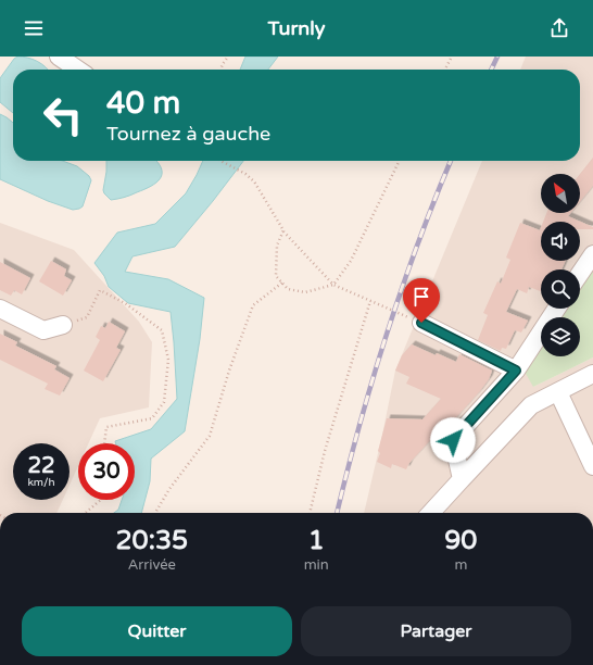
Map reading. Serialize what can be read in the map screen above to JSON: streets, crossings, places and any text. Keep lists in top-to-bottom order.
{
  "north": "top left",
  "page": {
    "header": "Turnly",
    "turn": ["40 m", "Tournez à gauche"],
    "speed": "22 km/h",
    "limit": "30",
    "eta": [
      "20:35",
      "Arrivée",
      "1",
      "min",
      "90",
      "m"
    ],
    "buttons": ["Quitter", "Partager"]
  }
}
